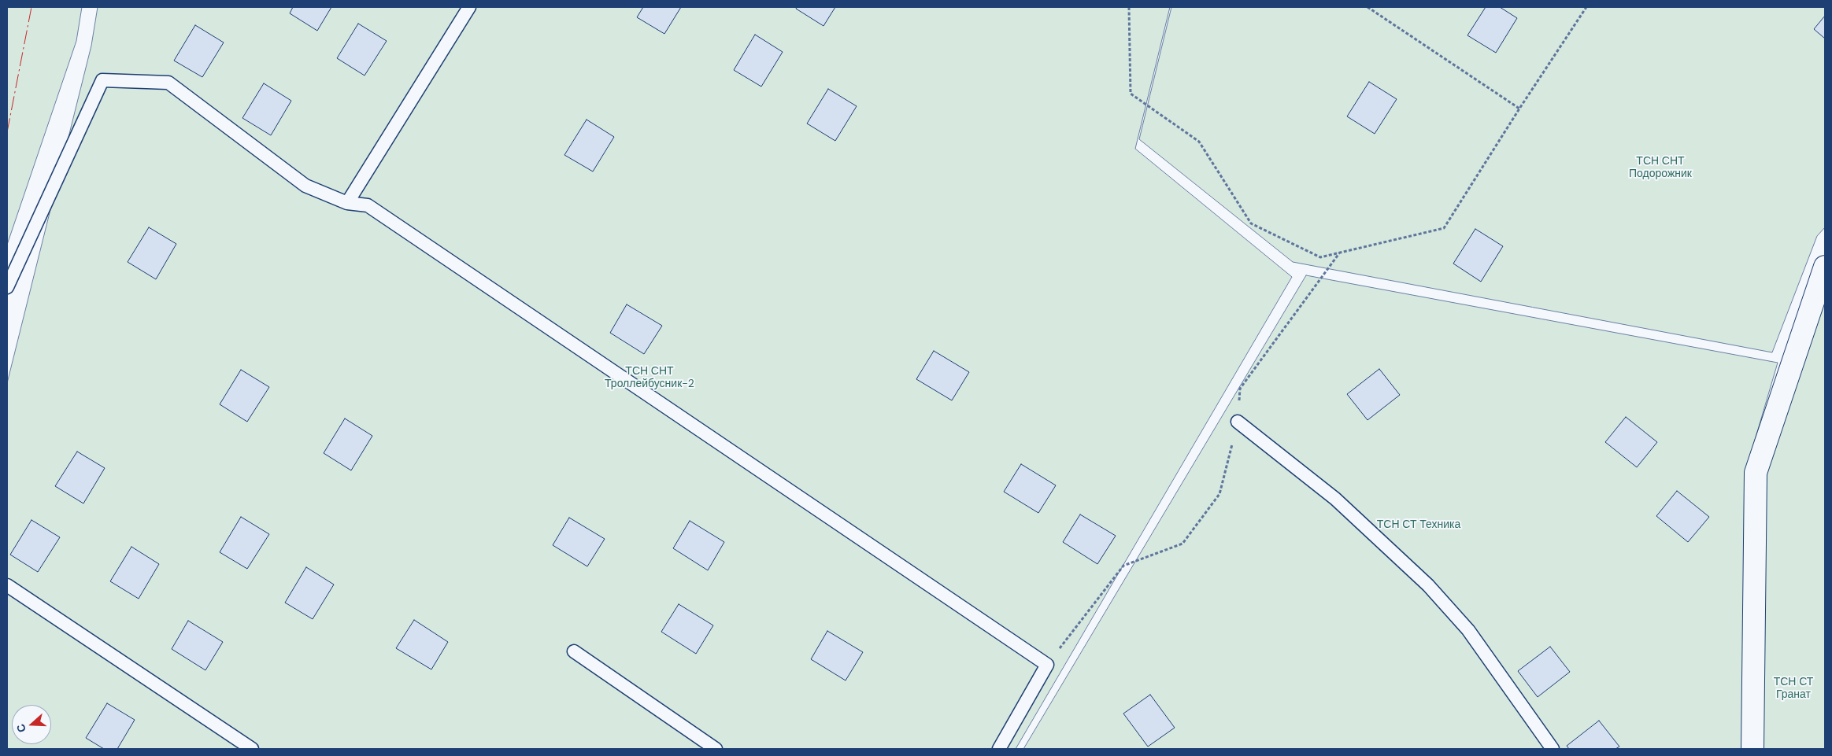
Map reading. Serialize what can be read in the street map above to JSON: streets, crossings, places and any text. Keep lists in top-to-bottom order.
{
  "parks": [
    "ТСН СНТ Подорожник",
    "ТСН СНТ Троллейбусник-2",
    "ТСН СТ Техника",
    "ТСН СТ Гранат"
  ],
  "north": "left"
}
